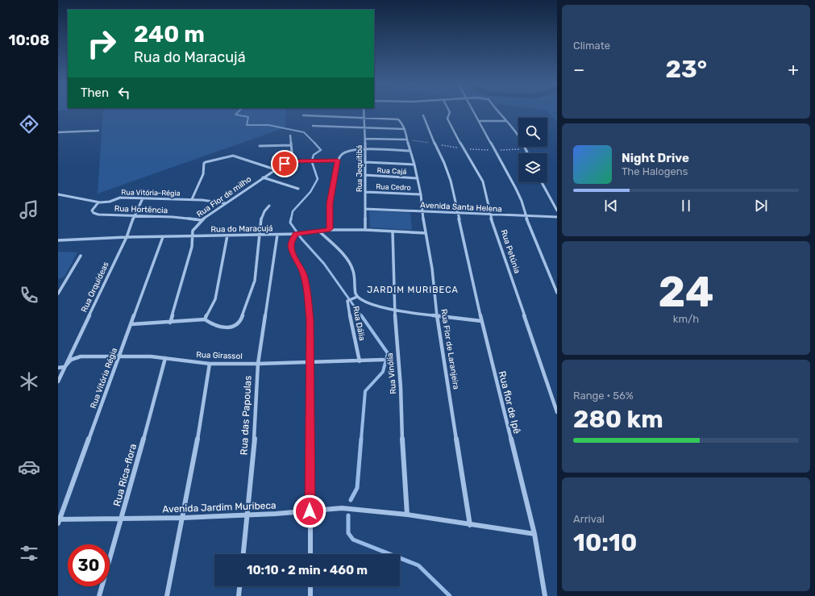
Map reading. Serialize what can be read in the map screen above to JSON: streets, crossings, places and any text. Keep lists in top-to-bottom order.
{
  "streets": {
    "street": [
      "Rua Jequitibá",
      "Rua Cajá",
      "Rua Cedro",
      "Rua Vitória-Régia",
      "Rua Flor de milho",
      "Avenida Santa Helena",
      "Rua Hortência",
      "Rua do Maracujá",
      "Rua Petúnia",
      "Rua Orquídeas",
      "Rua Dália",
      "Rua Flor de Laranjeira",
      "Rua Girassol",
      "Rua Vinólia",
      "Rua Vitória Régia",
      "Rua flor de Ipê",
      "Rua das Papoulas",
      "Rua Rica-flora",
      "Avenida Jardim Muribeca"
    ]
  },
  "crossings": [
    ["Rua Jequitibá", "Rua Cajá"],
    ["Rua Jequitibá", "Rua Cedro"],
    ["Rua Jequitibá", "Avenida Santa Helena"],
    ["Rua Jequitibá", "Rua do Maracujá"],
    ["Rua Jequitibá", "Rua Flor de Laranjeira"],
    ["Rua Cajá", "Rua Flor de Laranjeira"],
    ["Rua Cedro", "Rua Flor de Laranjeira"],
    ["Rua Vitória-Régia", "Rua Flor de milho"],
    ["Rua Vitória-Régia", "Rua Hortência"],
    ["Rua Vitória-Régia", "Rua Orquídeas"],
    ["Rua Flor de milho", "Rua Hortência"],
    ["Rua Flor de milho", "Rua do Maracujá"],
    ["Avenida Santa Helena", "Rua Petúnia"],
    ["Avenida Santa Helena", "Rua Flor de Laranjeira"],
    ["Avenida Santa Helena", "Rua flor de Ipê"],
    ["Rua Hortência", "Rua Orquídeas"],
    ["Rua do Maracujá", "Rua Orquídeas"],
    ["Rua do Maracujá", "Rua Dália"],
    ["Rua do Maracujá", "Rua Flor de Laranjeira"],
    ["Rua do Maracujá", "Rua Vinólia"],
    ["Rua do Maracujá", "Rua Vitória Régia"],
    ["Rua do Maracujá", "Rua das Papoulas"],
    ["Rua Orquídeas", "Rua Girassol"],
    ["Rua Dália", "Rua Girassol"],
    ["Rua Flor de Laranjeira", "Avenida Jardim Muribeca"],
    ["Rua Girassol", "Rua Vitória Régia"],
    ["Rua Girassol", "Rua das Papoulas"],
    ["Rua Girassol", "Rua Rica-flora"],
    ["Rua Vinólia", "Avenida Jardim Muribeca"],
    ["Rua Vitória Régia", "Avenida Jardim Muribeca"],
    ["Rua flor de Ipê", "Avenida Jardim Muribeca"],
    ["Rua das Papoulas", "Avenida Jardim Muribeca"],
    ["Rua Rica-flora", "Avenida Jardim Muribeca"]
  ],
  "districts": ["JARDIM MURIBECA"],
  "page": {
    "tabs": "10:08",
    "tile": [
      "Climate",
      ["24", "km/h"],
      ["Range · 56%", "280 km"],
      ["Arrival", "10:10"]
    ],
    "turn": ["240 m", "Rua do Maracujá"],
    "heat": ["−", "23°", "+"],
    "then": "Then",
    "song": ["Night Drive", "The Halogens"],
    "limit": "30",
    "trip": "10:10 · 2 min · 460 m"
  }
}
